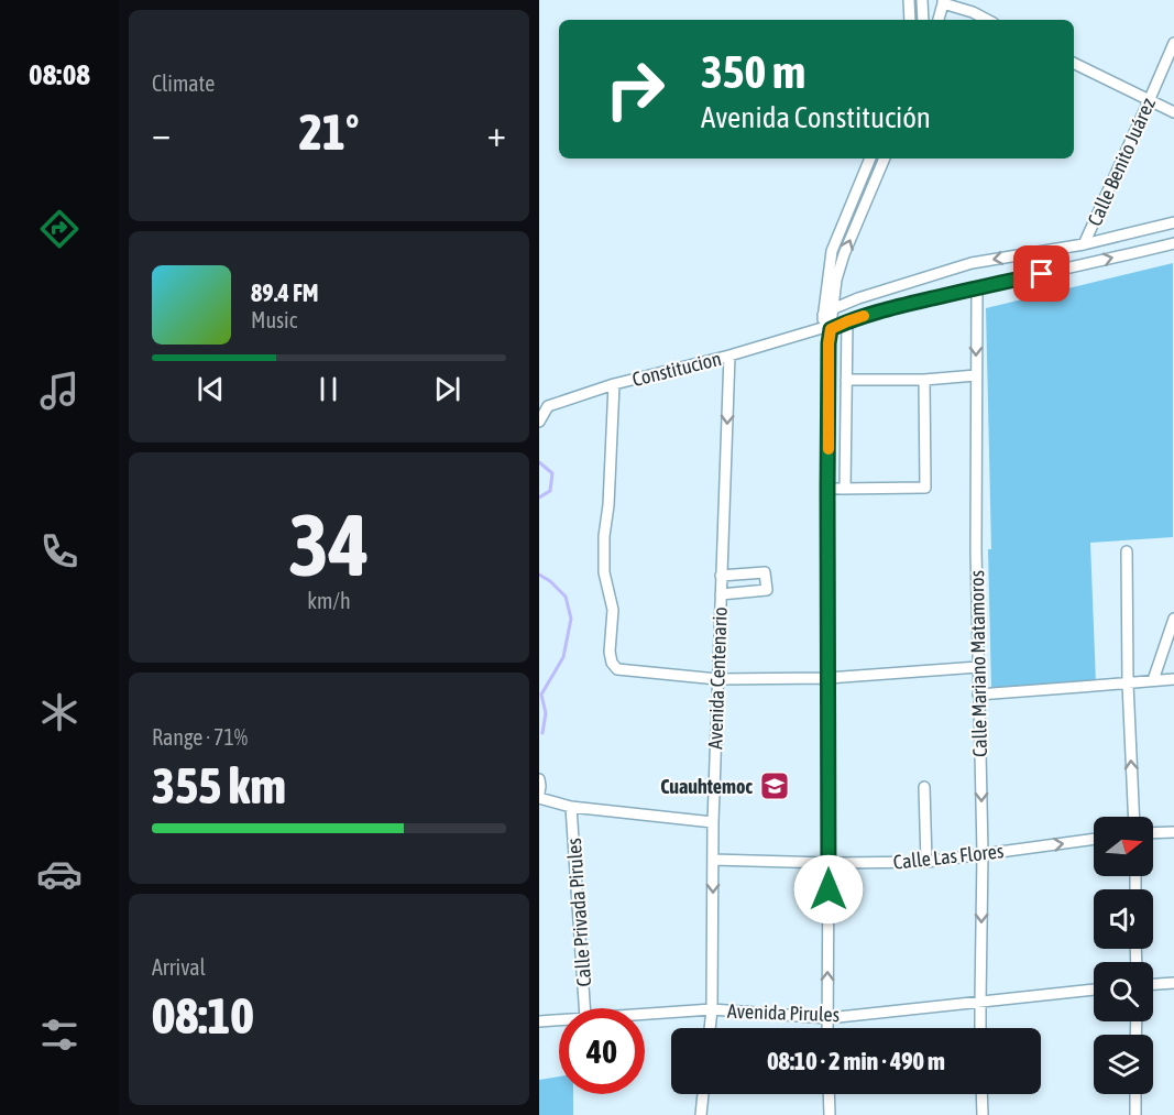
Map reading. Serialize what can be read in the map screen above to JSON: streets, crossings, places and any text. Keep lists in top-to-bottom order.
{
  "streets": {
    "street": [
      "Calle Benito Juárez",
      "Constitucion",
      "Calle Mariano Matamoros",
      "Avenida Centenario",
      "Calle Las Flores",
      "Calle Privada Pirules",
      "Avenida Pirules"
    ]
  },
  "crossings": [
    ["Constitucion", "Calle Mariano Matamoros"],
    ["Constitucion", "Avenida Centenario"],
    ["Calle Mariano Matamoros", "Calle Las Flores"],
    ["Calle Mariano Matamoros", "Avenida Pirules"],
    ["Avenida Centenario", "Calle Las Flores"],
    ["Avenida Centenario", "Avenida Pirules"]
  ],
  "one_way": ["Calle Mariano Matamoros", "Avenida Centenario"],
  "places": {
    "school or university": ["Cuauhtemoc"]
  },
  "north": "right",
  "page": {
    "tabs": "08:08",
    "tile": [
      "Climate",
      ["34", "km/h"],
      ["Range · 71%", "355 km"],
      ["Arrival", "08:10"]
    ],
    "turn": ["350 m", "Avenida Constitución"],
    "heat": ["−", "21°", "+"],
    "song": ["89.4 FM", "Music"],
    "limit": "40",
    "trip": "08:10 · 2 min · 490 m"
  }
}
